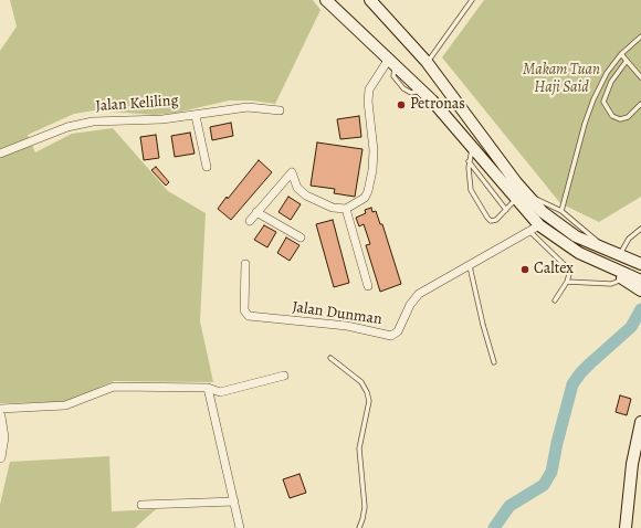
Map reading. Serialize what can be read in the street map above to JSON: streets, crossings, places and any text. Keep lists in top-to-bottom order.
{
  "streets": {
    "street": ["Jalan Keliling", "Jalan Dunman"]
  },
  "parks": ["Makam Tuan Haji Said"],
  "places": ["Petronas", "Caltex"]
}
